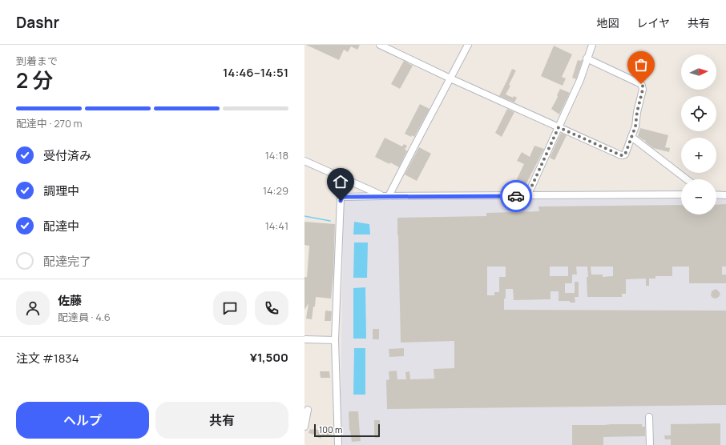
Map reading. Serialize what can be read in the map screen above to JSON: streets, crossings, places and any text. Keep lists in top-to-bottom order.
{
  "scale_bar": "100 m",
  "north": "right",
  "page": {
    "header": "Dashr",
    "nav": ["地図", "レイヤ", "共有"],
    "heading": ["2 分", "到着まで", "14:46–14:51"],
    "panel": [
      "佐藤",
      "配達員 · 4.6",
      "注文 #1834",
      "¥1,500"
    ],
    "map_buttons": ["+", "−"],
    "bar": "配達中 · 270 m",
    "list": [
      ["受付済み", "14:18"],
      ["調理中", "14:29"],
      ["配達中", "14:41"],
      "配達完了"
    ],
    "buttons": ["ヘルプ", "共有"],
    "scale": "100 m"
  }
}
